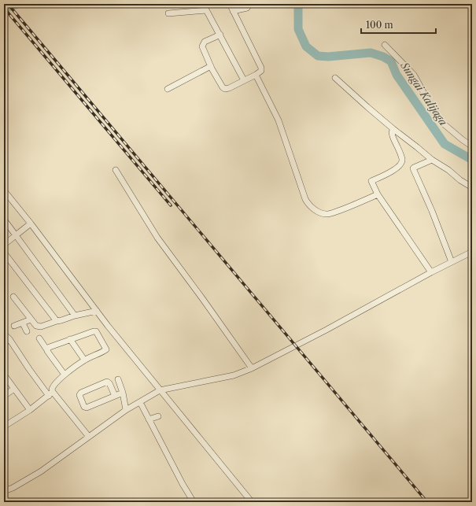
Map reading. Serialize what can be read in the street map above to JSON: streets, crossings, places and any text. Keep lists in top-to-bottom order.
{
  "water": ["Sungai Kalijaga"],
  "scale_bar": "100 m"
}
